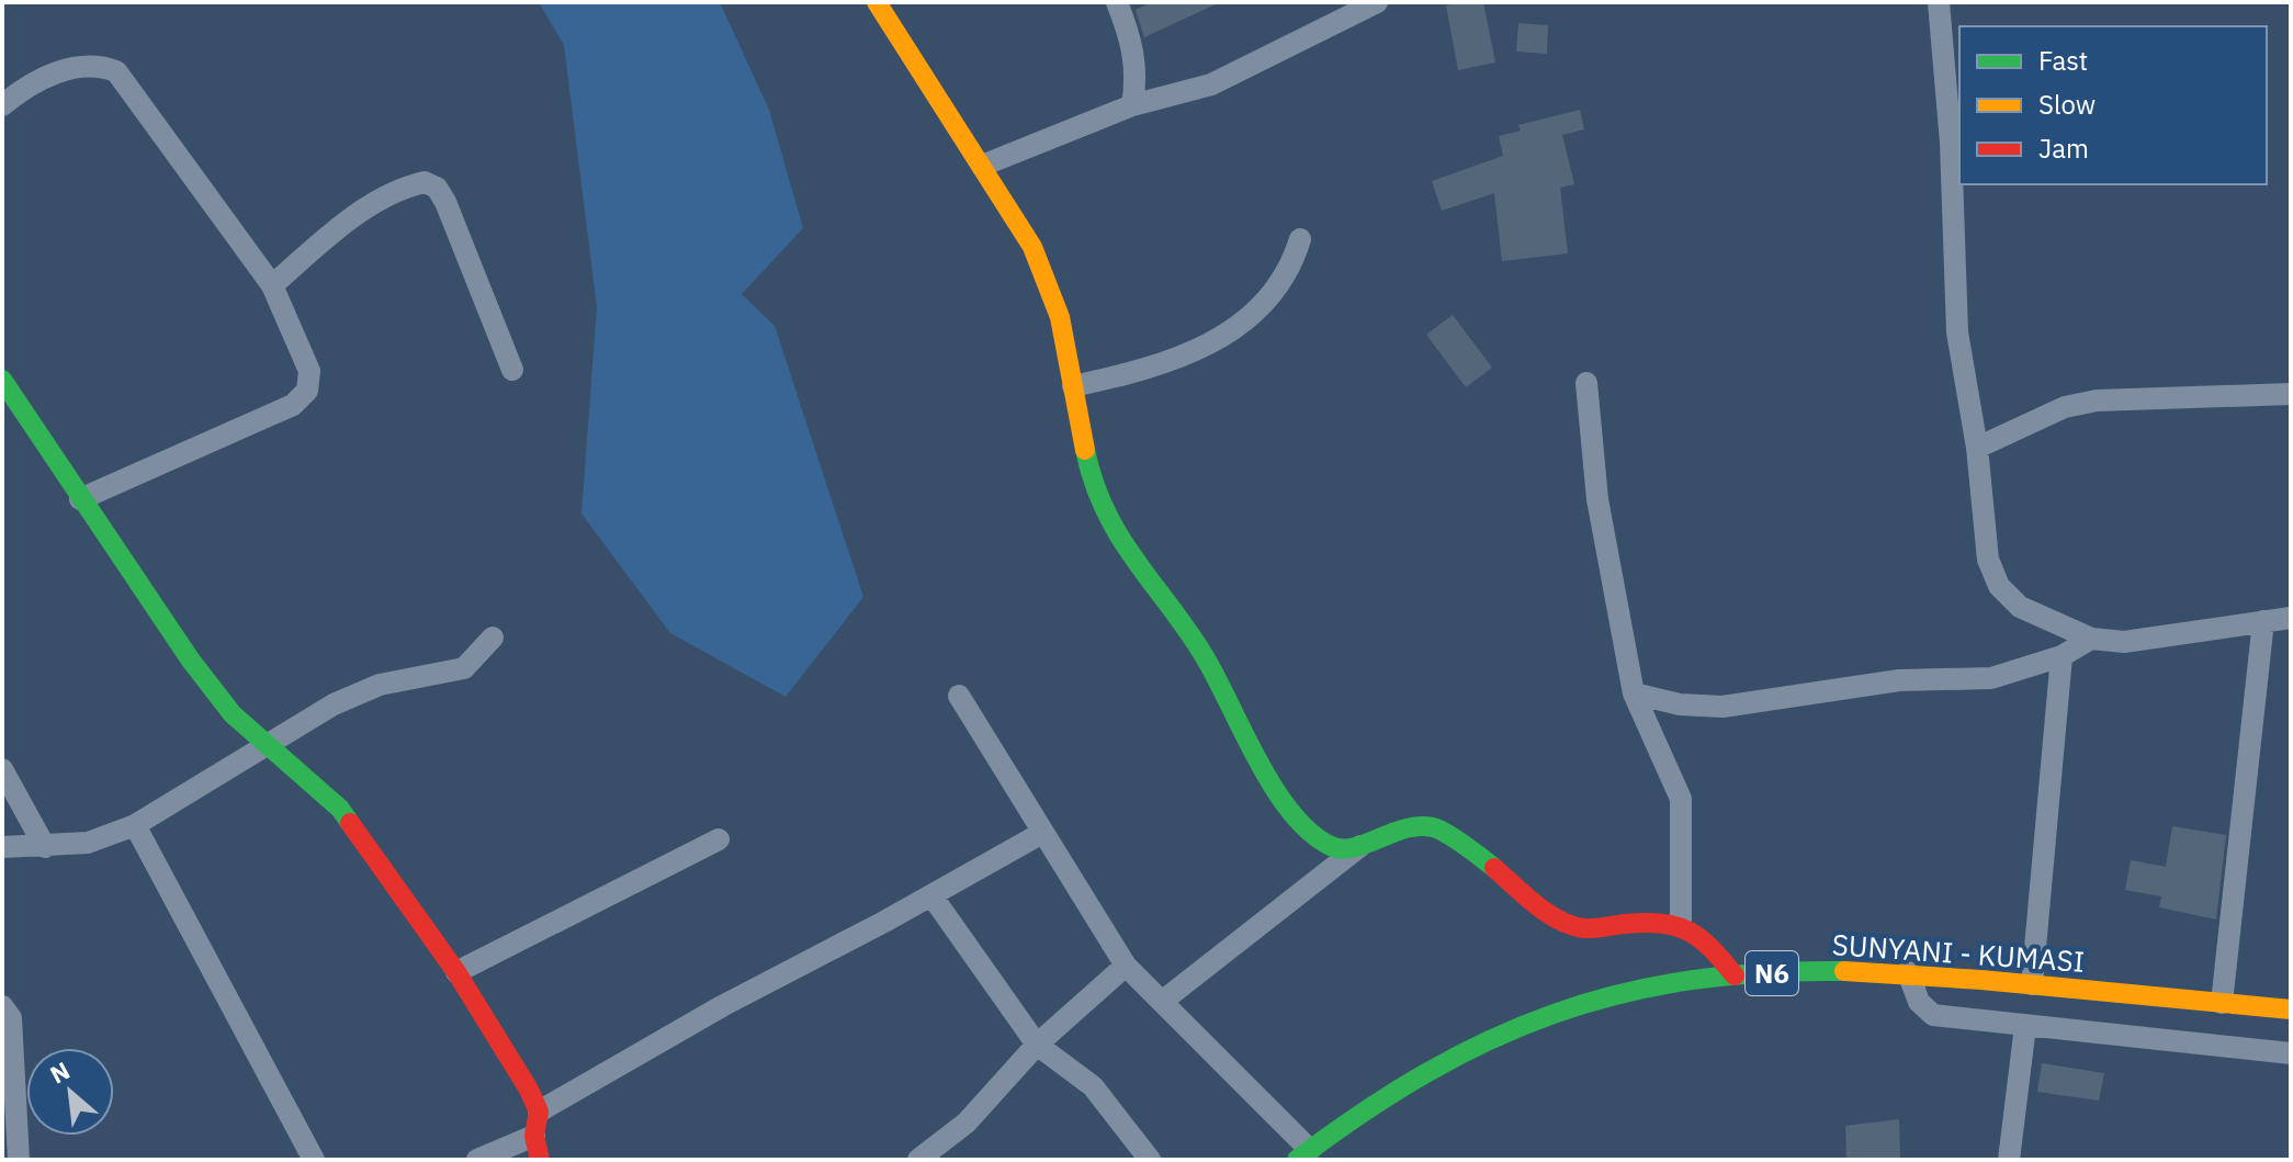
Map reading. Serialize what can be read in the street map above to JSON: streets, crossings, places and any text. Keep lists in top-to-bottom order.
{
  "streets": {
    "street": ["SUNYANI - KUMASI", "N6"]
  },
  "legend": ["Fast", "Slow", "Jam"],
  "north": "top left"
}
